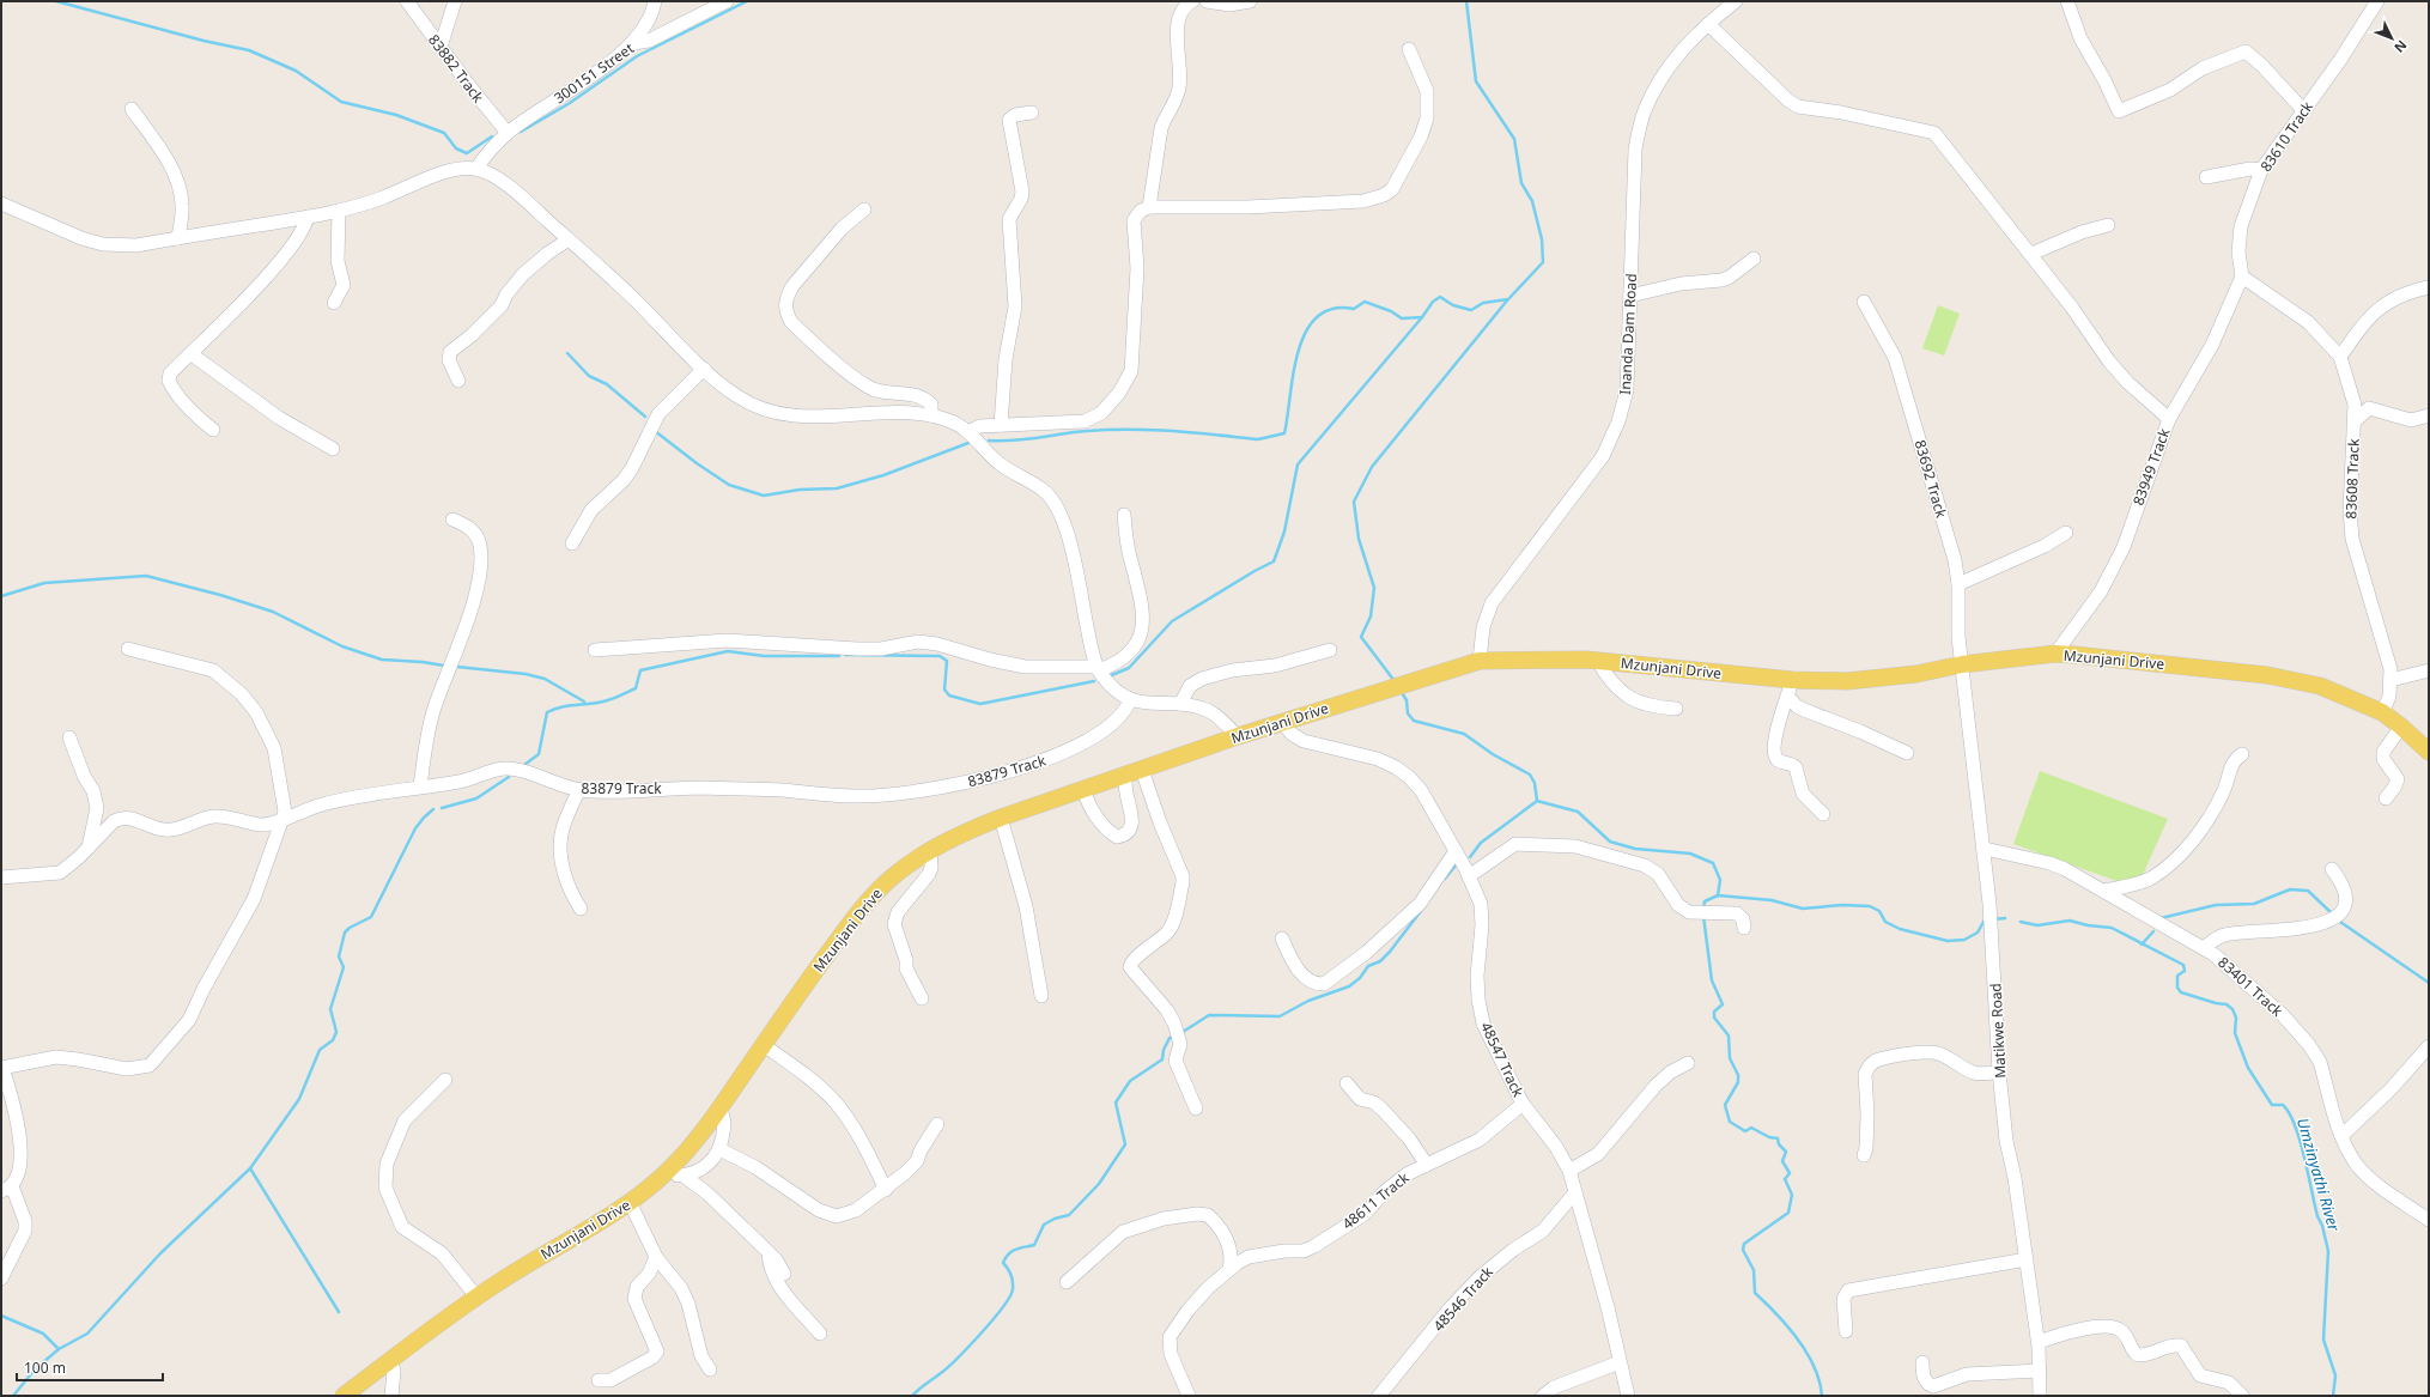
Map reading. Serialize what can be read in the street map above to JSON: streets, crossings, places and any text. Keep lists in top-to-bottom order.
{
  "streets": {
    "main road": ["Mzunjani Drive"],
    "street": [
      "83882 Track",
      "300151 Street",
      "83610 Track",
      "Inanda Dam Road",
      "83949 Track",
      "83692 Track",
      "83608 Track",
      "83879 Track",
      "83401 Track",
      "Matikwe Road",
      "48547 Track",
      "48611 Track",
      "48546 Track"
    ]
  },
  "crossings": [
    ["83882 Track", "300151 Street"],
    ["83610 Track", "83949 Track"],
    ["Inanda Dam Road", "Mzunjani Drive"],
    ["83949 Track", "Mzunjani Drive"],
    ["83692 Track", "Mzunjani Drive"],
    ["83692 Track", "Matikwe Road"],
    ["83608 Track", "Mzunjani Drive"],
    ["Mzunjani Drive", "Matikwe Road"],
    ["Mzunjani Drive", "48547 Track"],
    ["83401 Track", "Matikwe Road"],
    ["48547 Track", "48611 Track"],
    ["48547 Track", "48546 Track"]
  ],
  "water": ["Umzinyathi River"],
  "scale_bar": "100 m",
  "north": "bottom right"
}
